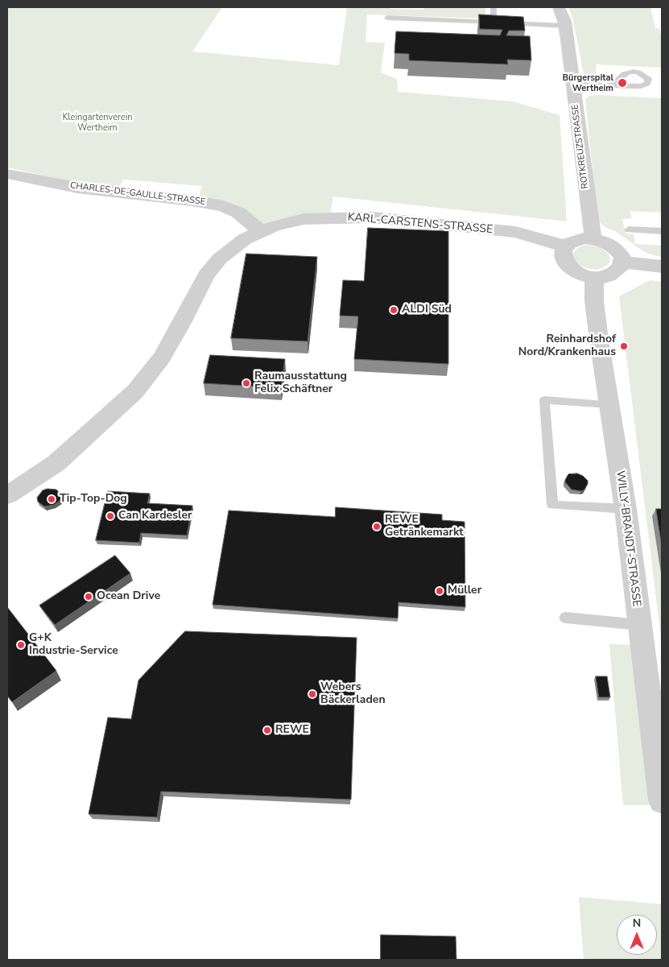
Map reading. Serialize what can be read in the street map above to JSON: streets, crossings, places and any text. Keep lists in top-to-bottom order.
{
  "streets": {
    "street": [
      "ROTKREUZSTRASSE",
      "CHARLES-DE-GAULLE-STRASSE",
      "KARL-CARSTENS-STRASSE",
      "WILLY-BRANDT-STRASSE"
    ]
  },
  "crossings": [
    ["ROTKREUZSTRASSE", "KARL-CARSTENS-STRASSE"],
    ["ROTKREUZSTRASSE", "WILLY-BRANDT-STRASSE"],
    ["CHARLES-DE-GAULLE-STRASSE", "KARL-CARSTENS-STRASSE"],
    ["KARL-CARSTENS-STRASSE", "WILLY-BRANDT-STRASSE"]
  ],
  "parks": ["Kleingartenverein Wertheim"],
  "places": [
    "Bürgerspital Wertheim",
    "ALDI Süd",
    "Reinhardshof Nord/Krankenhaus",
    "Raumausstattung Felix Schäftner",
    "Tip-Top-Dog",
    "Can Kardesler",
    "REWE Getränkemarkt",
    "Müller",
    "Ocean Drive",
    "G+K Industrie-Service",
    "Webers Bäckerladen",
    "REWE"
  ],
  "north": "top"
}
